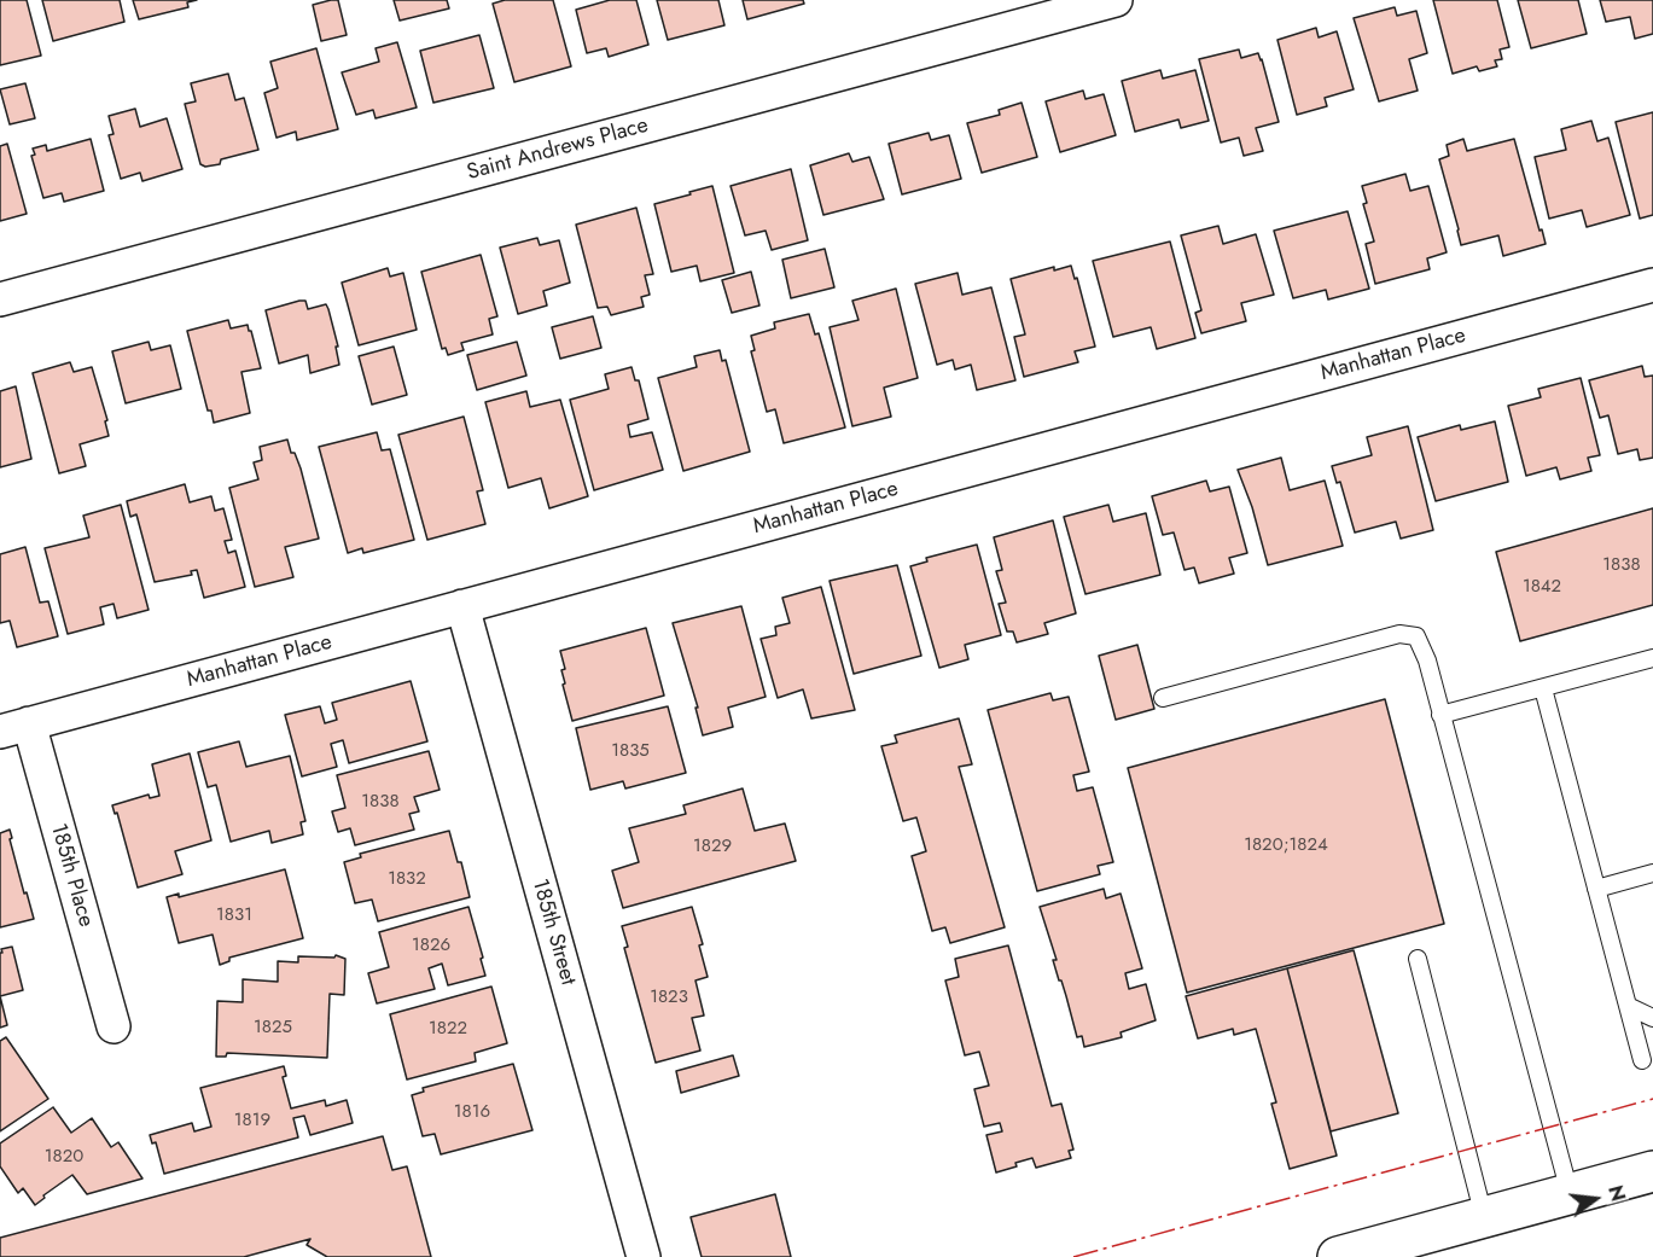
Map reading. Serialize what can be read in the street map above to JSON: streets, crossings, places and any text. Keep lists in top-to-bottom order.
{
  "streets": {
    "street": [
      "Saint Andrews Place",
      "Manhattan Place",
      "185th Place",
      "185th Street"
    ]
  },
  "crossings": [
    ["Manhattan Place", "185th Place"],
    ["Manhattan Place", "185th Street"]
  ],
  "house_numbers": [
    "1838",
    "1842",
    "1835",
    "1838",
    "1820;1824",
    "1829",
    "1832",
    "1831",
    "1826",
    "1823",
    "1825",
    "1822",
    "1816",
    "1819",
    "1820"
  ],
  "north": "right"
}
